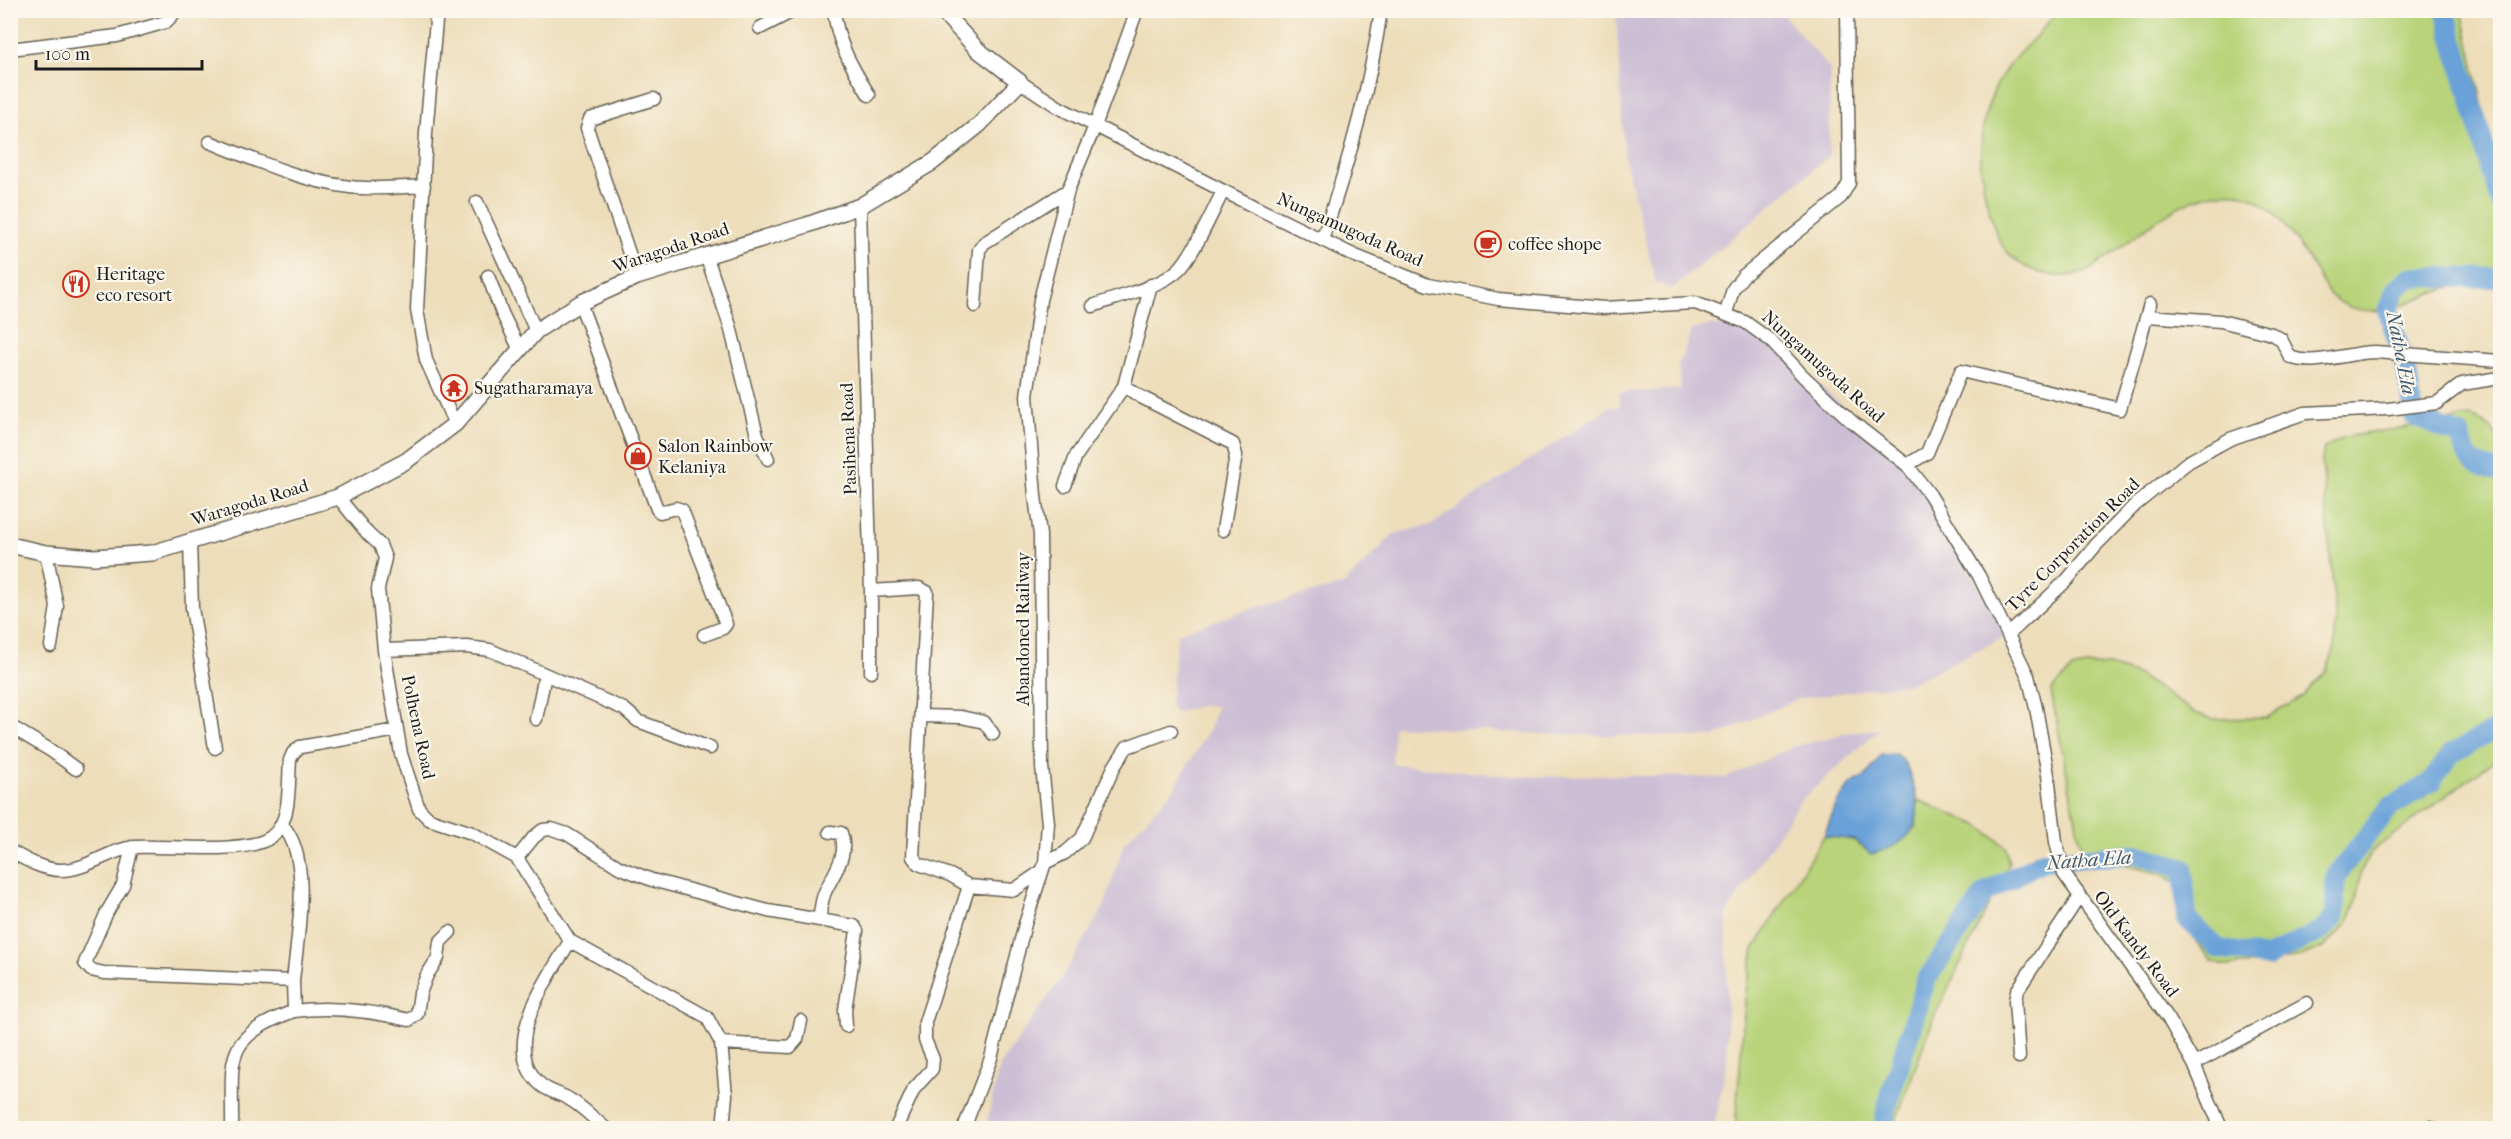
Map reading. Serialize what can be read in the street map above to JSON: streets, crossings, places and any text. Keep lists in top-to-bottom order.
{
  "streets": {
    "main road": ["Waragoda Road"],
    "street": [
      "Nungamugoda Road",
      "Pasihena Road",
      "Tyre Corporation Road",
      "Abandoned Railway",
      "Polhena Road",
      "Old Kandy Road"
    ]
  },
  "crossings": [
    ["Nungamugoda Road", "Waragoda Road"],
    ["Nungamugoda Road", "Tyre Corporation Road"],
    ["Nungamugoda Road", "Abandoned Railway"],
    ["Nungamugoda Road", "Old Kandy Road"],
    ["Waragoda Road", "Pasihena Road"],
    ["Waragoda Road", "Polhena Road"],
    ["Tyre Corporation Road", "Old Kandy Road"]
  ],
  "water": ["Natha Ela"],
  "places": {
    "cafe": ["coffee shope"],
    "restaurant": ["Heritage eco resort"],
    "temple": ["Sugatharamaya"],
    "shop": ["Salon Rainbow Kelaniya"]
  },
  "scale_bar": "100 m"
}
